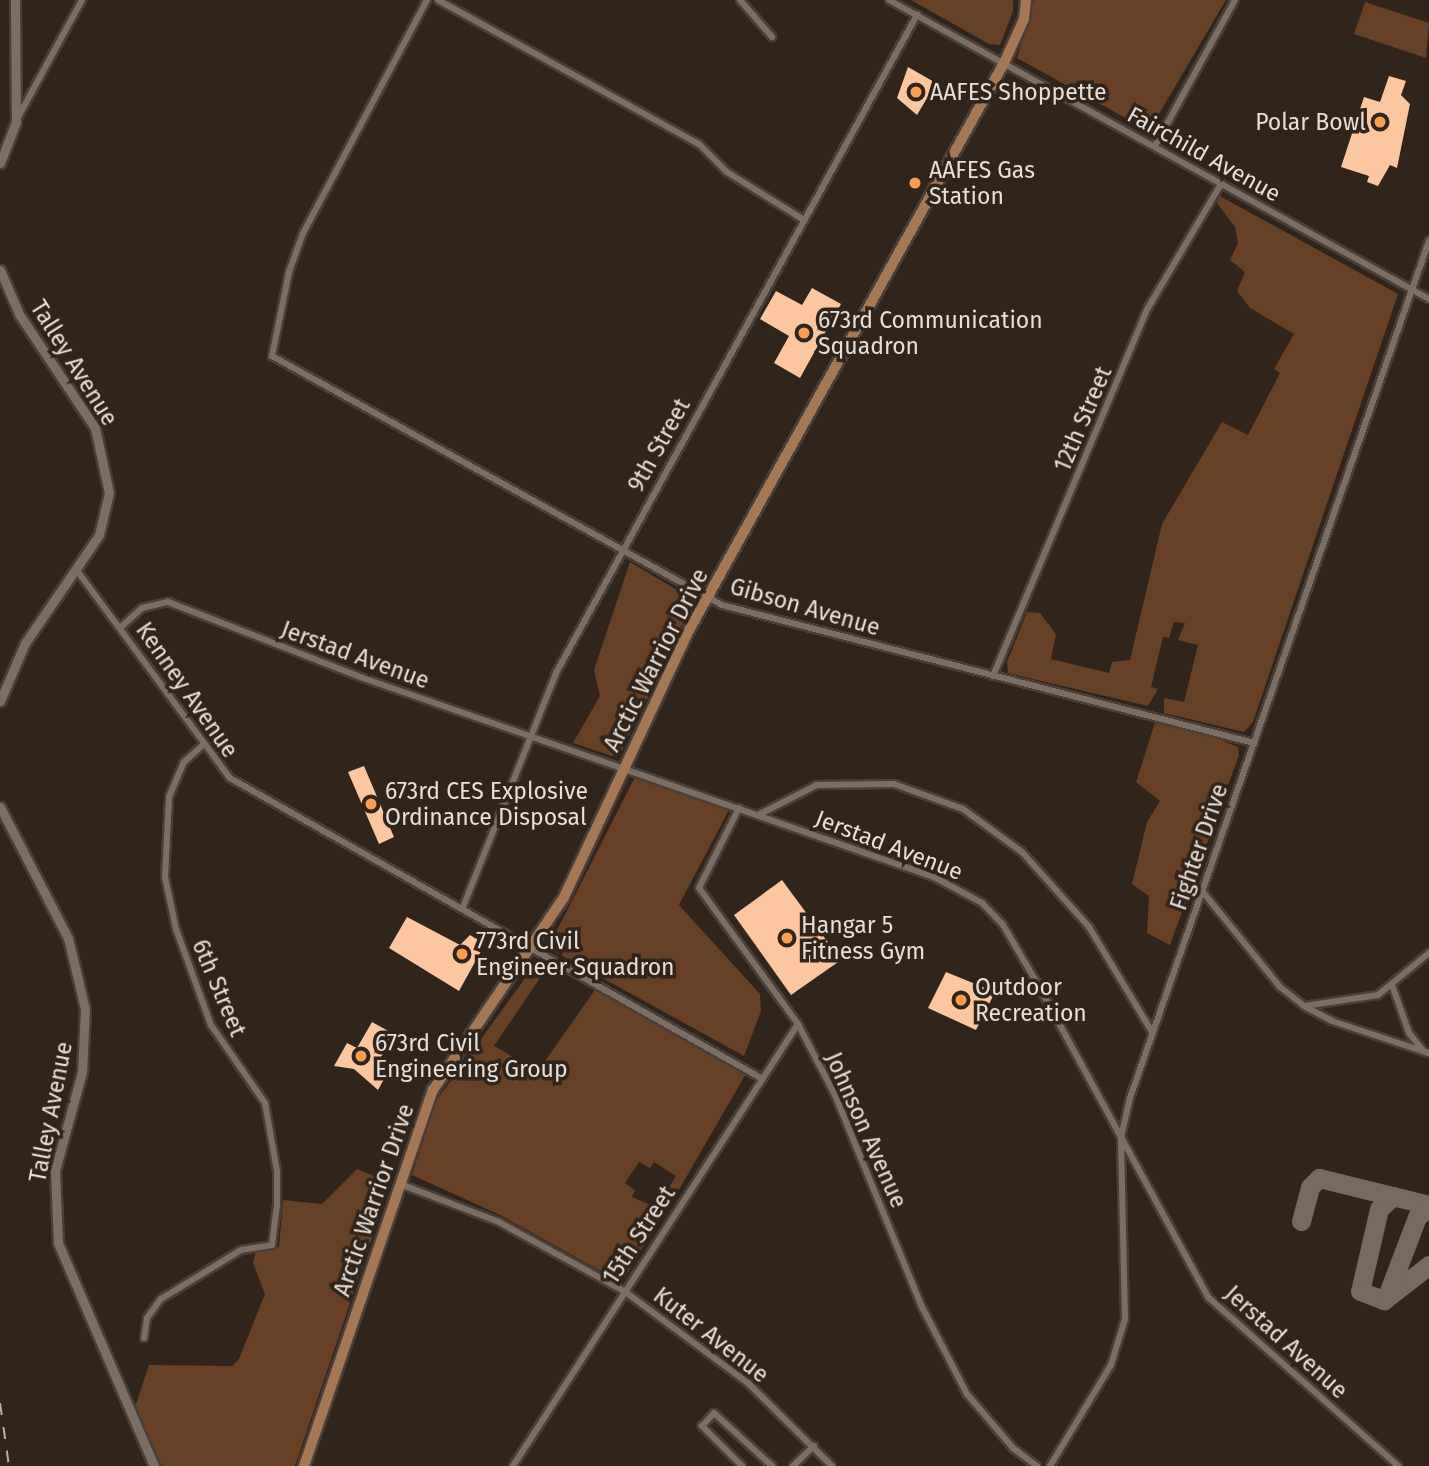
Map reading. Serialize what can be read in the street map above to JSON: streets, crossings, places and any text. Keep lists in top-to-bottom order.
{
  "streets": {
    "main road": ["Arctic Warrior Drive"],
    "street": [
      "Fairchild Avenue",
      "Talley Avenue",
      "12th Street",
      "9th Street",
      "Gibson Avenue",
      "Jerstad Avenue",
      "Kenney Avenue",
      "Fighter Drive",
      "6th Street",
      "Johnson Avenue",
      "15th Street",
      "Kuter Avenue"
    ]
  },
  "crossings": [
    ["Fairchild Avenue", "12th Street"],
    ["Fairchild Avenue", "9th Street"],
    ["Fairchild Avenue", "Arctic Warrior Drive"],
    ["Fairchild Avenue", "Fighter Drive"],
    ["Talley Avenue", "Kenney Avenue"],
    ["12th Street", "Gibson Avenue"],
    ["9th Street", "Gibson Avenue"],
    ["9th Street", "Jerstad Avenue"],
    ["9th Street", "Kenney Avenue"],
    ["Gibson Avenue", "Arctic Warrior Drive"],
    ["Gibson Avenue", "Fighter Drive"],
    ["Jerstad Avenue", "Arctic Warrior Drive"],
    ["Jerstad Avenue", "Kenney Avenue"],
    ["Jerstad Avenue", "Fighter Drive"],
    ["Jerstad Avenue", "Johnson Avenue"],
    ["Arctic Warrior Drive", "Kenney Avenue"],
    ["Arctic Warrior Drive", "Kuter Avenue"],
    ["Kenney Avenue", "6th Street"],
    ["Kenney Avenue", "15th Street"],
    ["Johnson Avenue", "15th Street"],
    ["15th Street", "Kuter Avenue"]
  ],
  "places": [
    "AAFES Shoppette",
    "Polar Bowl",
    "AAFES Gas Station",
    "673rd Communication Squadron",
    "673rd CES Explosive Ordinance Disposal",
    "Hangar 5 Fitness Gym",
    "773rd Civil Engineer Squadron",
    "Outdoor Recreation",
    "673rd Civil Engineering Group"
  ]
}
